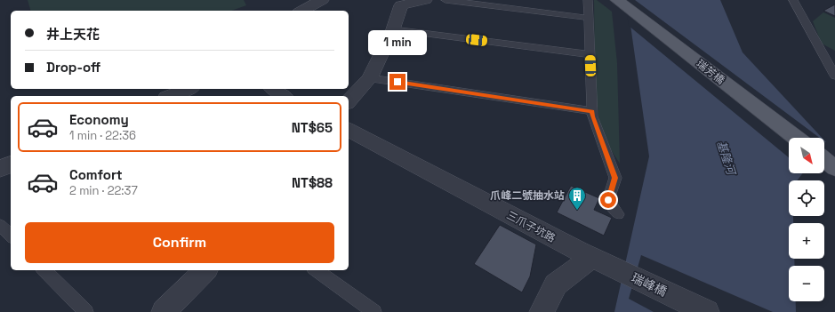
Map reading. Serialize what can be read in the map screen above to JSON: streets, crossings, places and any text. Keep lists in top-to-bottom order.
{
  "streets": {
    "main road": ["瑞芳橋"],
    "street": ["三爪子坑路", "瑞峰橋"]
  },
  "crossings": [
    ["三爪子坑路", "瑞峰橋"]
  ],
  "water": ["基隆河"],
  "places": {
    "building": ["爪峰二號抽水站"]
  },
  "north": "bottom right",
  "page": {
    "banner": ["井上天花", "Drop-off"],
    "bubble": "1 min",
    "list": [
      {
        "name": "Economy",
        "note": "1 min · 22:36",
        "value": "NT$65"
      },
      {
        "name": "Comfort",
        "note": "2 min · 22:37",
        "value": "NT$88"
      }
    ],
    "map_buttons": ["+", "−"],
    "buttons": "Confirm"
  }
}
